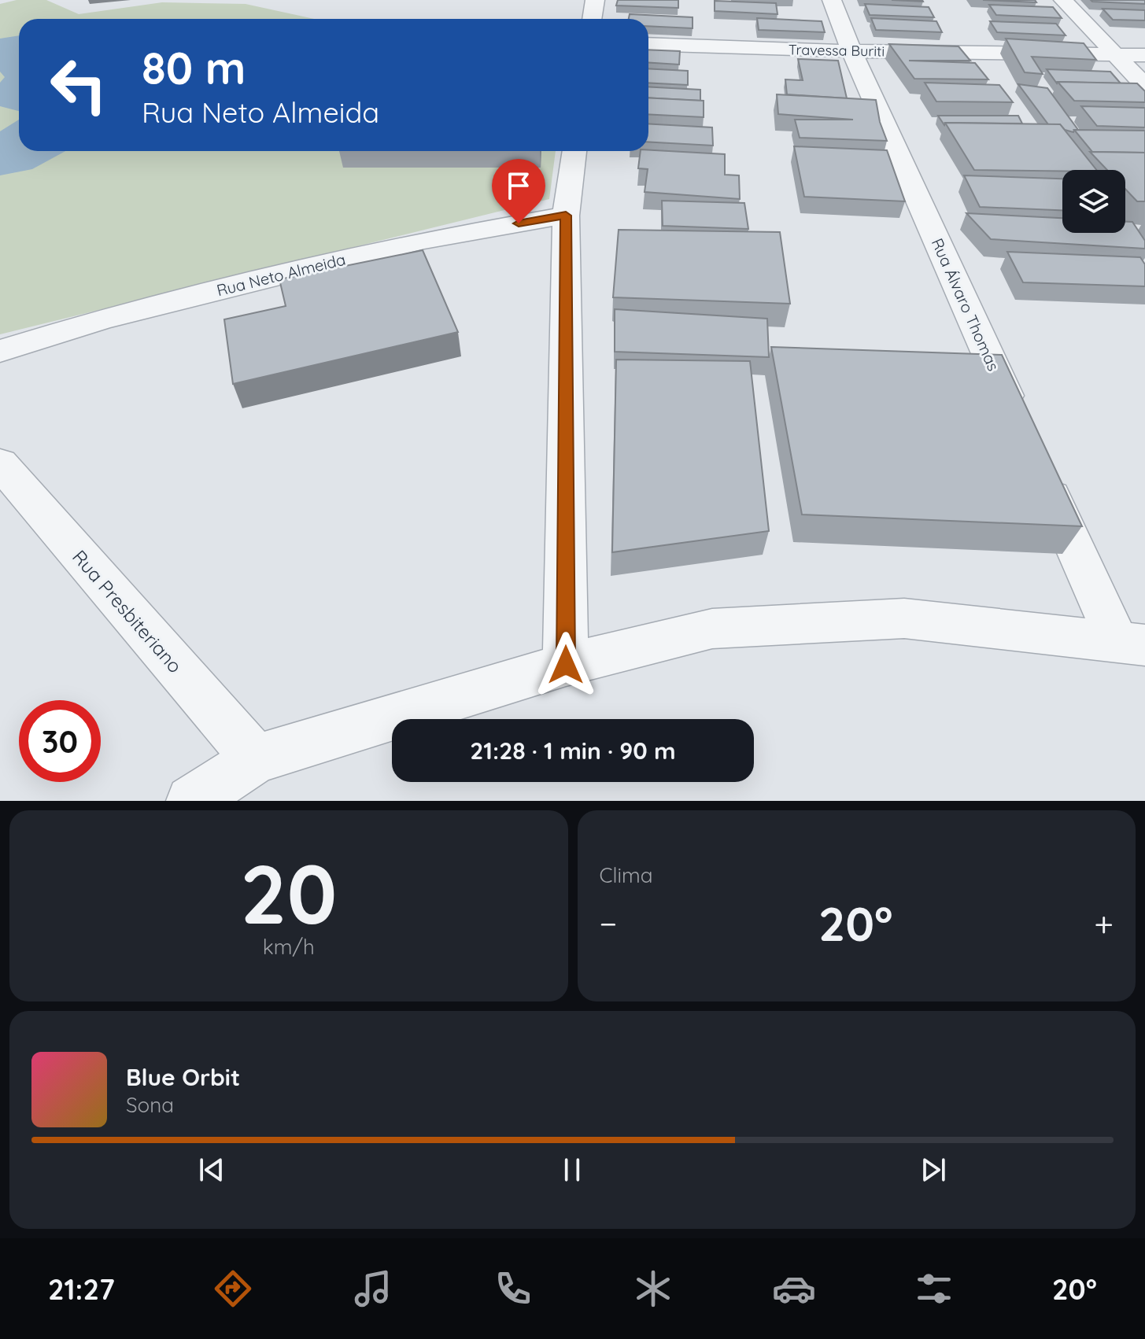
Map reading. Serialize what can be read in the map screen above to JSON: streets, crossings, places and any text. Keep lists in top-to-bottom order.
{
  "streets": {
    "street": [
      "Travessa Buriti",
      "Rua Neto Almeida",
      "Rua Álvaro Thomas",
      "Rua Presbiteriano"
    ]
  },
  "crossings": [
    ["Travessa Buriti", "Rua Álvaro Thomas"]
  ],
  "page": {
    "turn": ["80 m", "Rua Neto Almeida"],
    "limit": "30",
    "trip": "21:28 · 1 min · 90 m",
    "tile": [
      ["20", "km/h"],
      "Clima"
    ],
    "heat": ["−", "20°", "+"],
    "song": ["Blue Orbit", "Sona"],
    "tabs": ["21:27", "20°"]
  }
}
